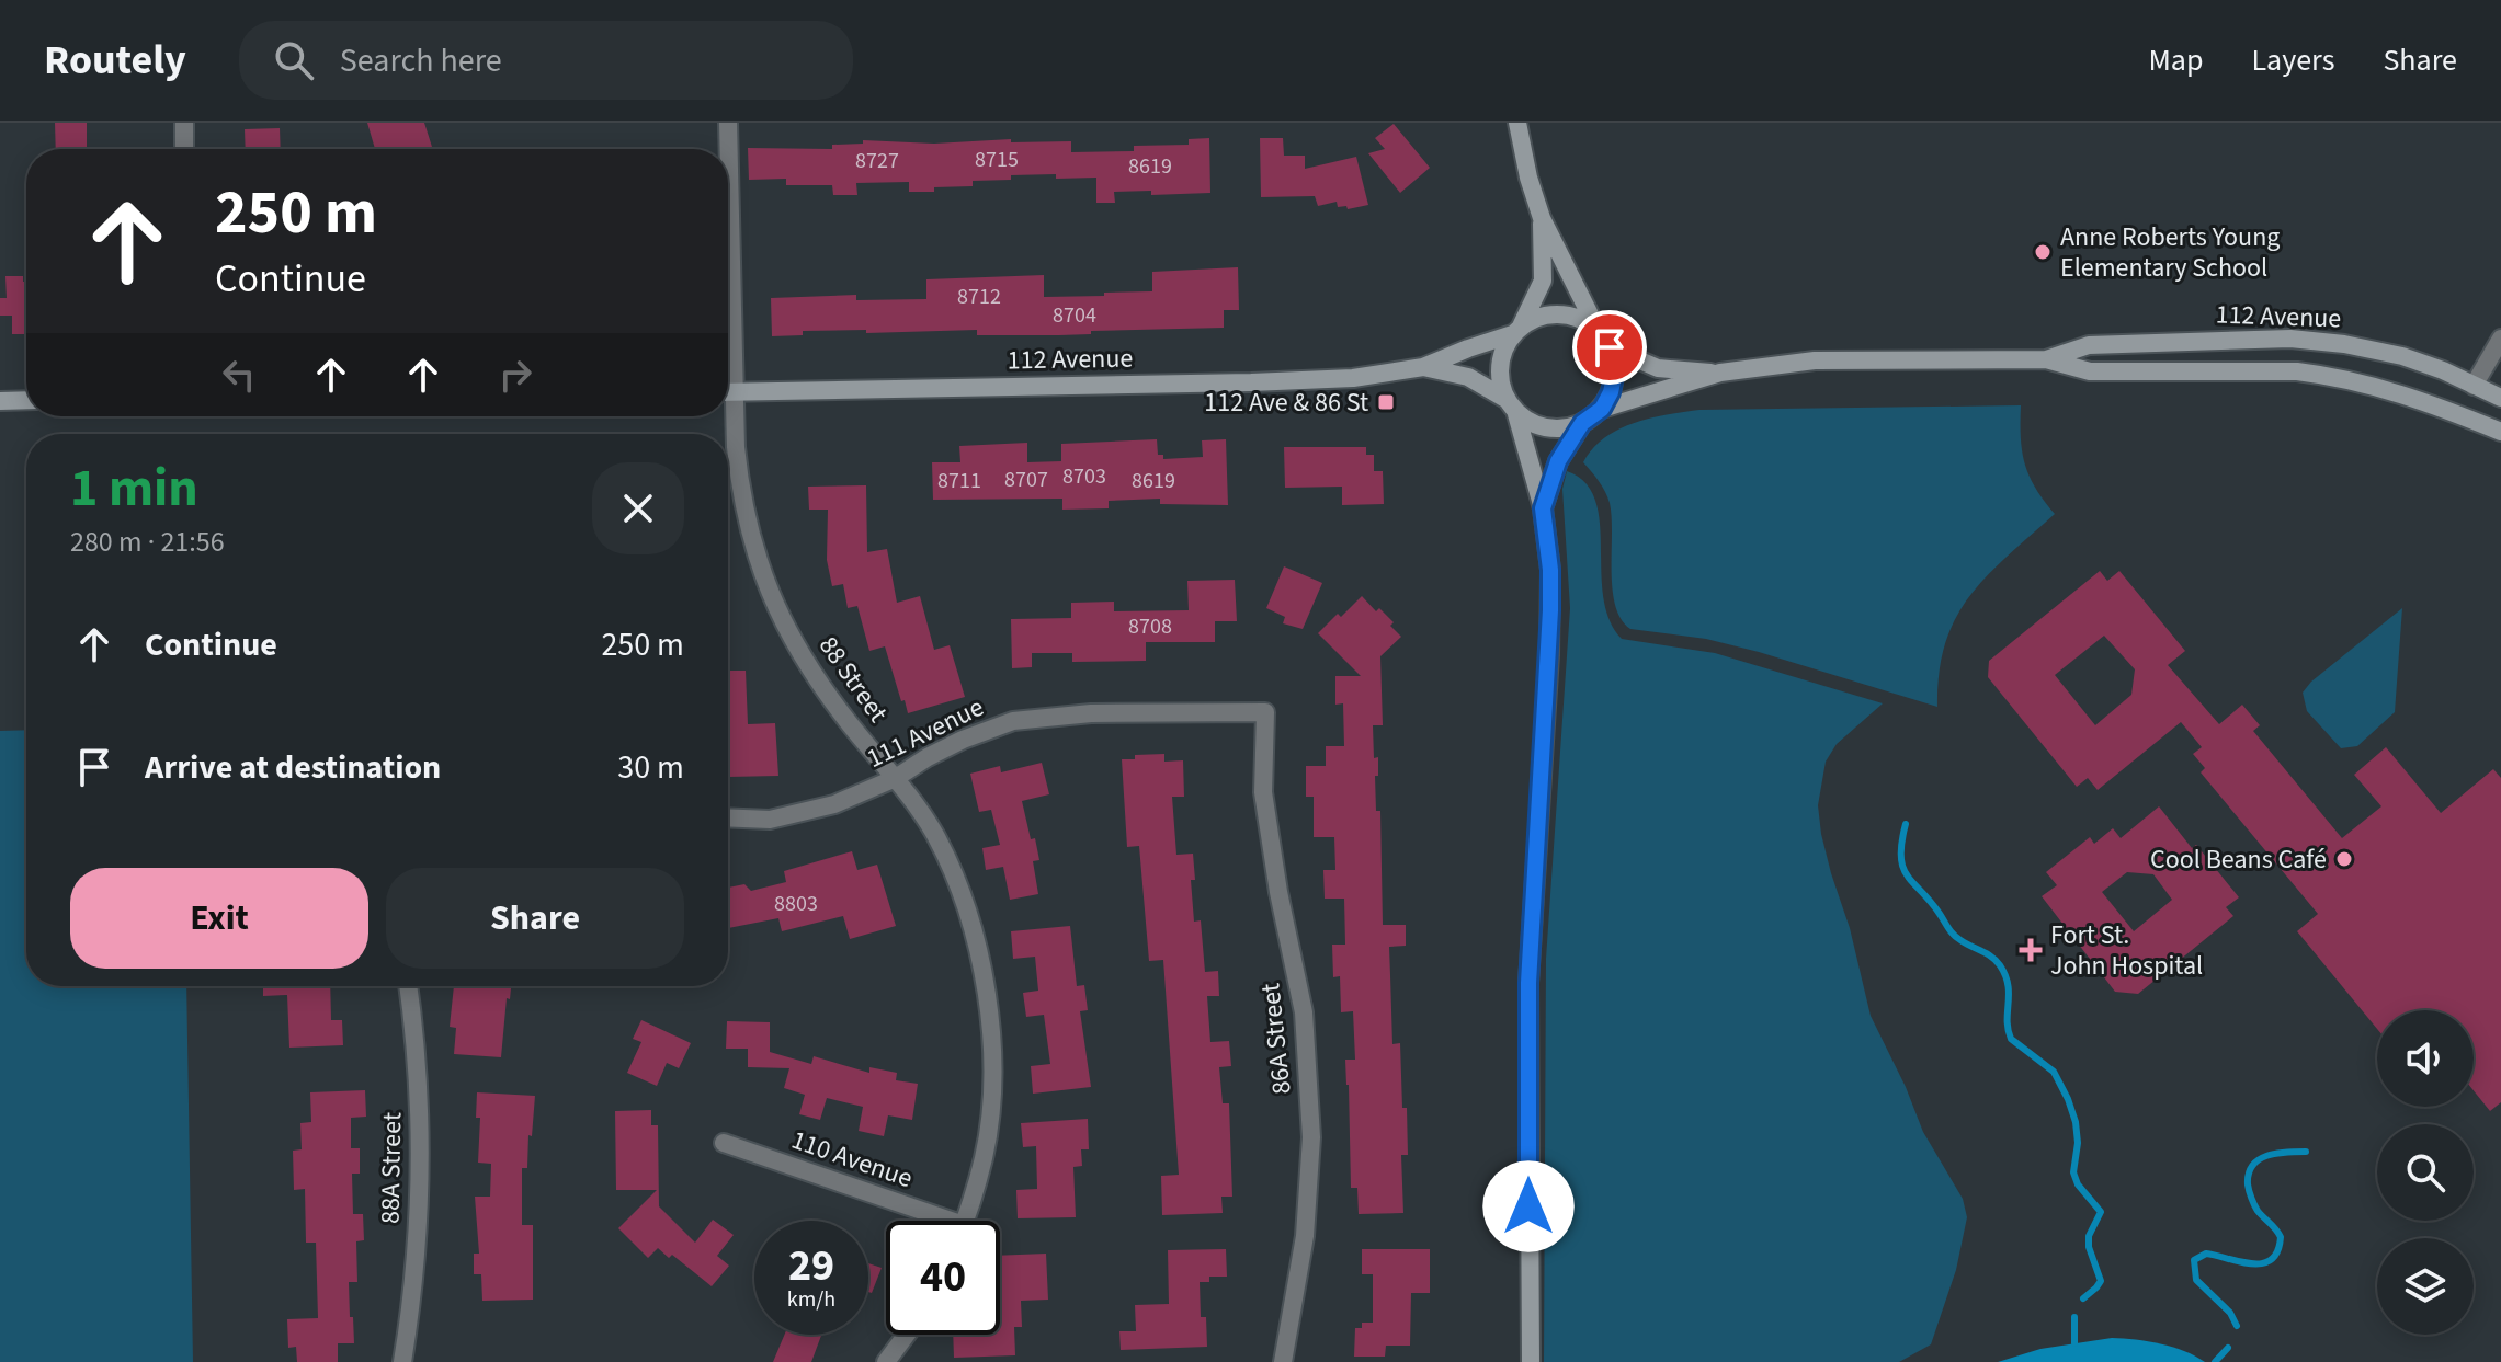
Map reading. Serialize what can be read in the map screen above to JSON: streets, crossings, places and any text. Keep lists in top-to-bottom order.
{
  "streets": {
    "street": [
      "112 Avenue",
      "88 Street",
      "111 Avenue",
      "86A Street",
      "110 Avenue",
      "88A Street"
    ]
  },
  "crossings": [
    ["88 Street", "111 Avenue"],
    ["111 Avenue", "86A Street"]
  ],
  "places": {
    "other": ["Anne Roberts Young Elementary School", "Cool Beans Café"],
    "transit": ["112 Ave & 86 St"],
    "health": ["Fort St. John Hospital"]
  },
  "house_numbers": [
    "8715",
    "8727",
    "8619",
    "8712",
    "8704",
    "8703",
    "8707",
    "8711",
    "8619",
    "8708",
    "8803"
  ],
  "page": {
    "header": "Routely",
    "search": "Search here",
    "nav": ["Map", "Layers", "Share"],
    "turn": ["250 m", "Continue"],
    "heading": ["1 min", "280 m · 21:56"],
    "list": [
      {
        "name": "Continue",
        "value": "250 m"
      },
      {
        "name": "Arrive at destination",
        "value": "30 m"
      }
    ],
    "buttons": ["Exit", "Share"],
    "speed": "29 km/h",
    "limit": "40"
  }
}
